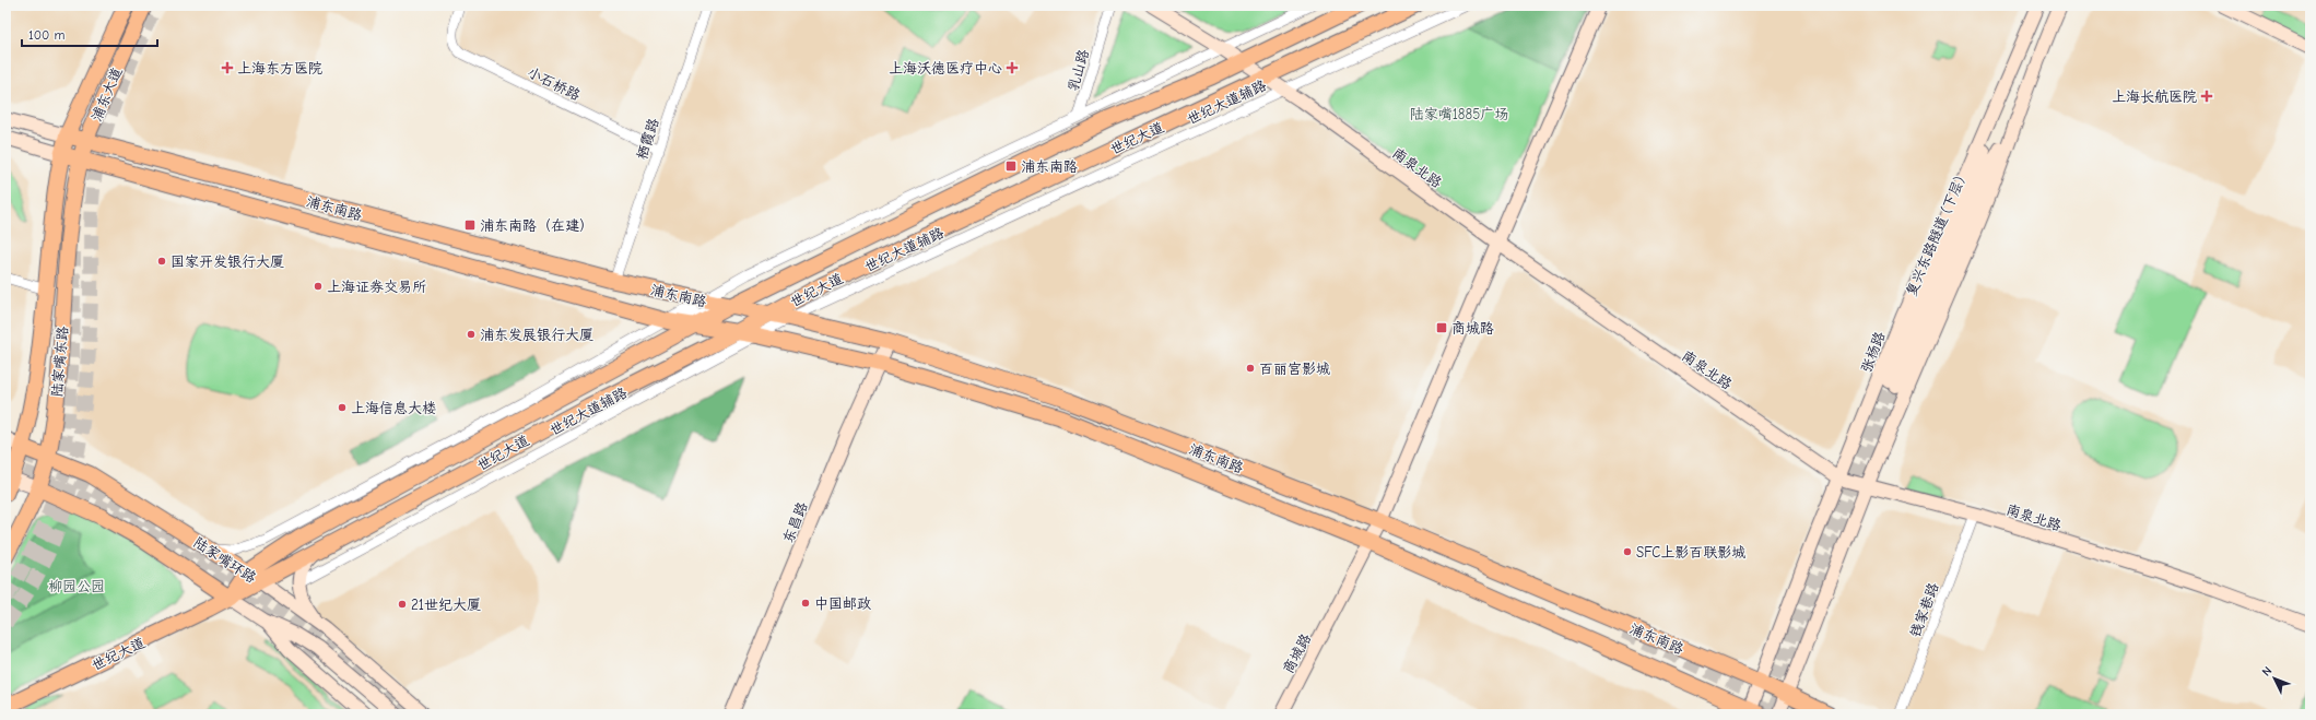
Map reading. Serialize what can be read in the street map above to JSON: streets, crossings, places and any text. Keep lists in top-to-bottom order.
{
  "streets": {
    "main road": [
      "浦东大道",
      "世纪大道",
      "南泉北路",
      "浦东南路",
      "复兴东路隧道 (下层)",
      "张杨路",
      "陆家嘴东路",
      "东昌路",
      "陆家嘴环路",
      "商城路"
    ],
    "street": [
      "乳山路",
      "小石桥路",
      "世纪大道辅路",
      "栖霞路",
      "钱家巷路"
    ]
  },
  "crossings": [
    ["小石桥路", "栖霞路"],
    ["浦东大道", "浦东南路"],
    ["浦东大道", "陆家嘴东路"],
    ["世纪大道辅路", "南泉北路"],
    ["世纪大道辅路", "浦东南路"],
    ["世纪大道", "南泉北路"],
    ["世纪大道", "浦东南路"],
    ["世纪大道", "陆家嘴环路"],
    ["栖霞路", "浦东南路"],
    ["南泉北路", "张杨路"],
    ["南泉北路", "钱家巷路"],
    ["南泉北路", "商城路"],
    ["浦东南路", "张杨路"],
    ["浦东南路", "陆家嘴东路"],
    ["浦东南路", "东昌路"],
    ["浦东南路", "商城路"],
    ["复兴东路隧道 (下层)", "张杨路"],
    ["陆家嘴东路", "陆家嘴环路"]
  ],
  "parks": ["陆家嘴1885广场", "柳园公园"],
  "places": {
    "health": ["上海东方医院", "上海沃德医疗中心", "上海长航医院"],
    "transit": ["浦东南路", "浦东南路（在建）", "商城路"],
    "other": [
      "国家开发银行大厦",
      "上海证券交易所",
      "浦东发展银行大厦",
      "百丽宫影城",
      "上海信息大楼",
      "SFC上影百联影城",
      "中国邮政",
      "21世纪大厦"
    ]
  },
  "scale_bar": "100 m",
  "north": "top left"
}
